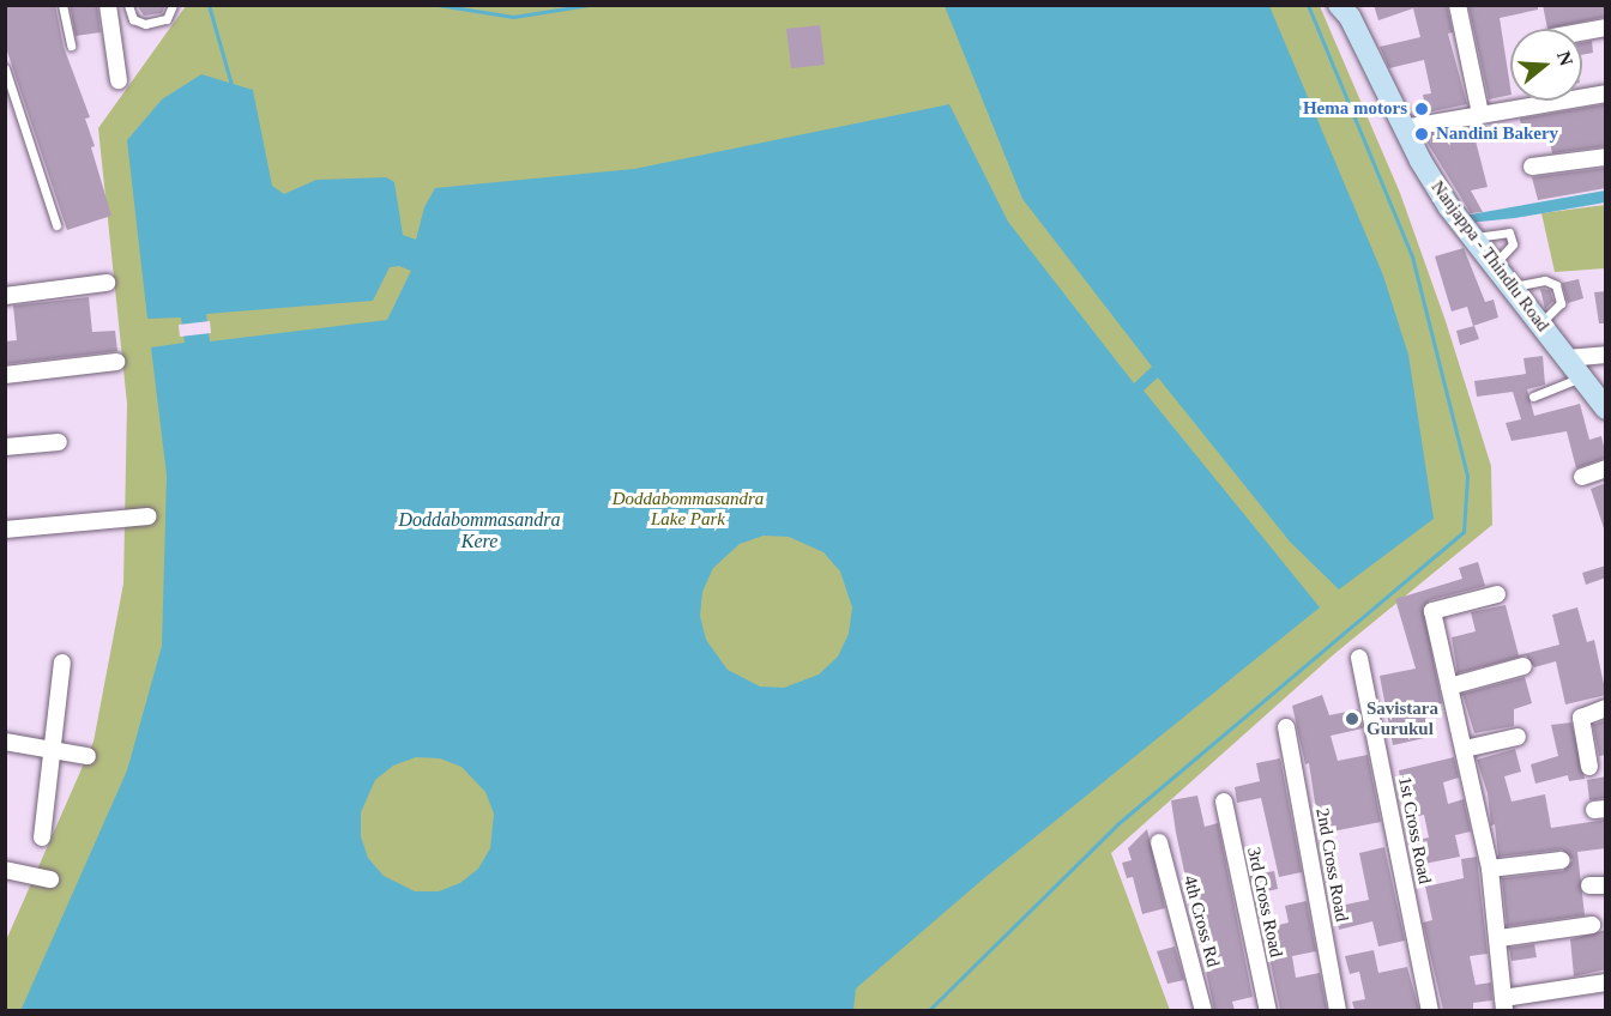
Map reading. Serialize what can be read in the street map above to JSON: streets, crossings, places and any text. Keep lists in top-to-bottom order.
{
  "streets": {
    "main road": ["Nanjappa - Thindlu Road"],
    "street": [
      "1st Cross Road",
      "2nd Cross Road",
      "3rd Cross Road",
      "4th Cross Rd"
    ]
  },
  "water": ["Doddabommasandra Kere"],
  "parks": ["Doddabommasandra Lake Park"],
  "places": ["Hema motors", "Nandini Bakery", "Savistara Gurukul"],
  "north": "right"
}
